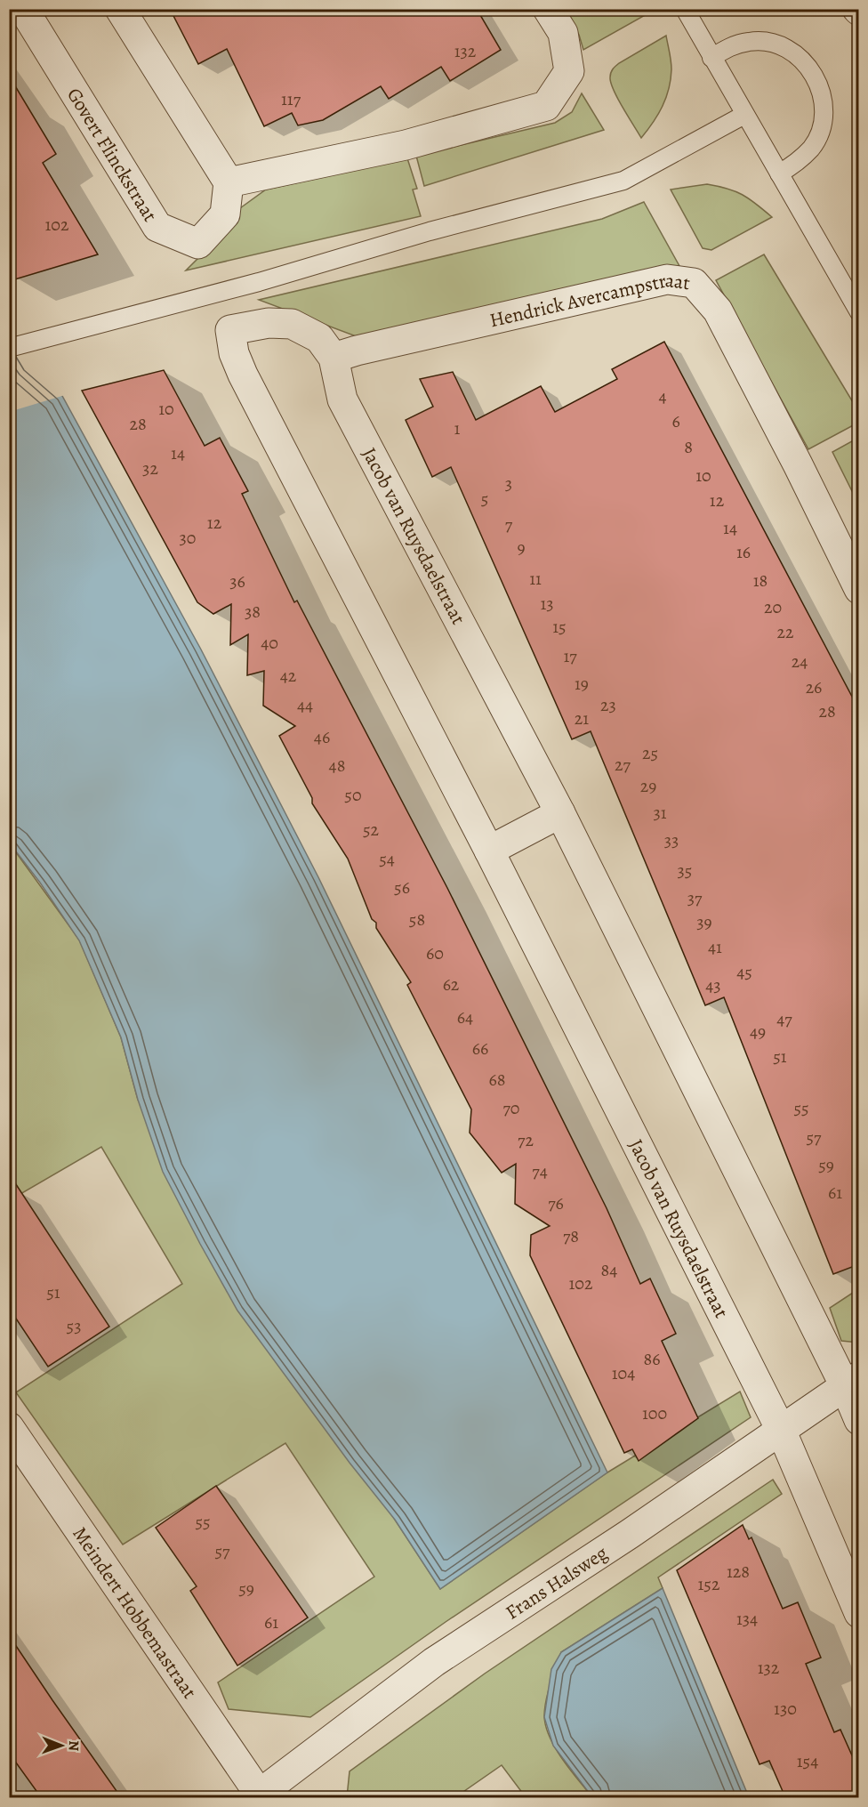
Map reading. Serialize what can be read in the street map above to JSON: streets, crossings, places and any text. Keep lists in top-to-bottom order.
{
  "streets": {
    "street": [
      "Govert Flinckstraat",
      "Hendrick Avercampstraat",
      "Jacob van Ruysdaelstraat",
      "Frans Halsweg",
      "Meindert Hobbemastraat"
    ]
  },
  "crossings": [
    ["Hendrick Avercampstraat", "Jacob van Ruysdaelstraat"],
    ["Jacob van Ruysdaelstraat", "Frans Halsweg"],
    ["Frans Halsweg", "Meindert Hobbemastraat"]
  ],
  "house_numbers": [
    "132",
    "117",
    "102",
    "4",
    "10",
    "6",
    "28",
    "1",
    "8",
    "14",
    "32",
    "10",
    "3",
    "5",
    "12",
    "12",
    "7",
    "14",
    "30",
    "9",
    "16",
    "11",
    "18",
    "36",
    "13",
    "20",
    "38",
    "15",
    "22",
    "40",
    "17",
    "24",
    "42",
    "19",
    "26",
    "44",
    "23",
    "28",
    "21",
    "46",
    "25",
    "27",
    "48",
    "29",
    "50",
    "31",
    "52",
    "33",
    "54",
    "35",
    "56",
    "37",
    "58",
    "39",
    "41",
    "60",
    "45",
    "62",
    "43",
    "64",
    "47",
    "49",
    "66",
    "51",
    "68",
    "70",
    "55",
    "57",
    "72",
    "59",
    "74",
    "61",
    "76",
    "78",
    "84",
    "102",
    "51",
    "53",
    "86",
    "104",
    "100",
    "55",
    "57",
    "128",
    "152",
    "59",
    "134",
    "61",
    "132",
    "130",
    "154"
  ],
  "north": "right"
}
